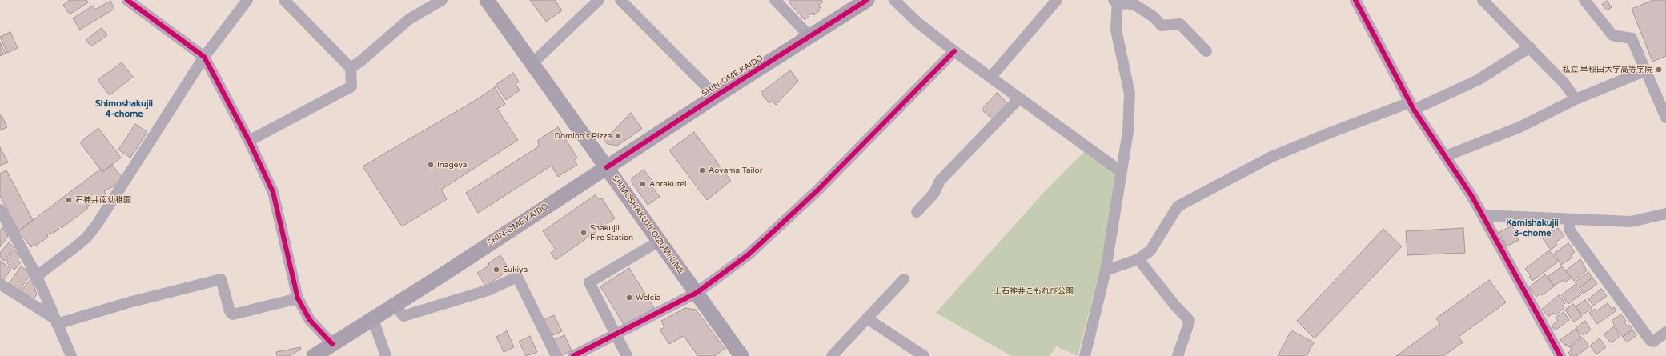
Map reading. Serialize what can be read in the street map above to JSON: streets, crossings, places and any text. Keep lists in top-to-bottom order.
{
  "streets": {
    "main road": ["SHIN-OME KAIDO", "SHIMOSHAKUJII-OIZUMI LINE"]
  },
  "crossings": [
    ["SHIN-OME KAIDO", "SHIMOSHAKUJII-OIZUMI LINE"]
  ],
  "districts": ["Shimoshakujii 4-chome", "Kamishakujii 3-chome"],
  "parks": ["上石神井こもれび公園"],
  "places": [
    "私立 早稲田大学高等学院",
    "Domino's Pizza",
    "Inageya",
    "Aoyama Tailor",
    "Anrakutei",
    "石神井南幼稚園",
    "Shakujii Fire Station",
    "Sukiya",
    "Welcia"
  ]
}
